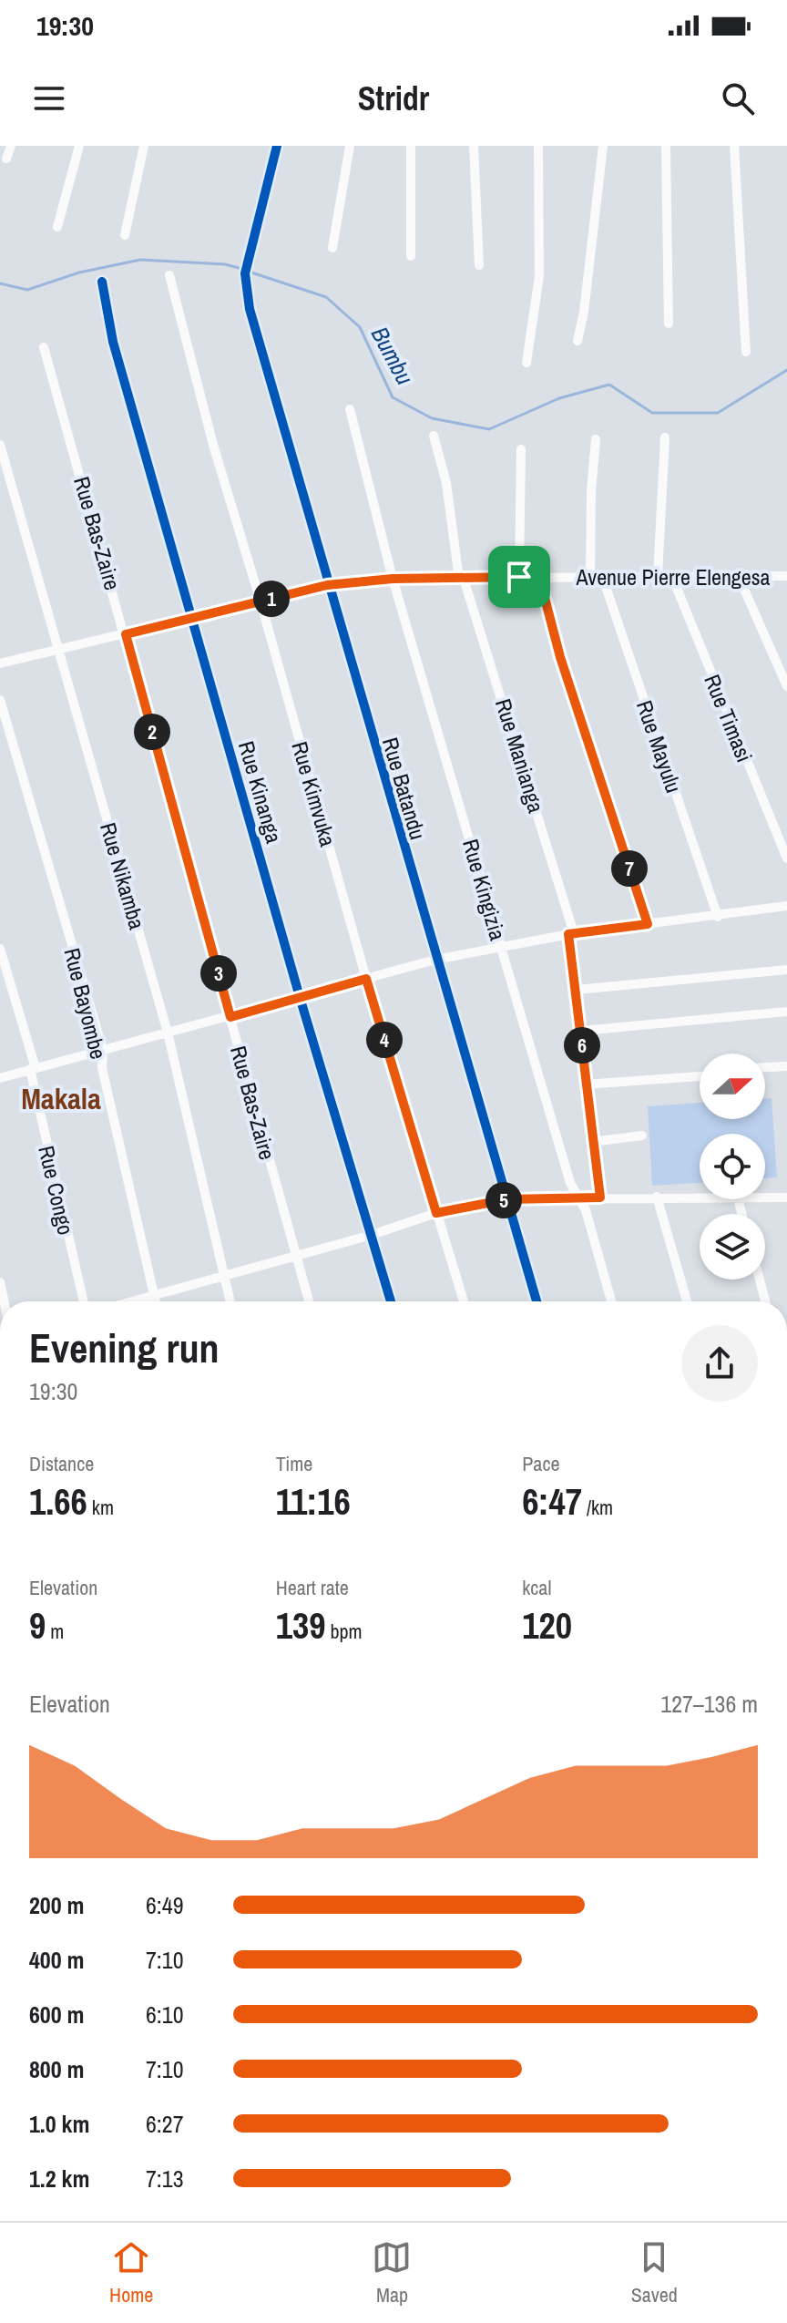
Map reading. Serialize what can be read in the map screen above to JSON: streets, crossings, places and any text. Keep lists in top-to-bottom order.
{
  "streets": {
    "street": [
      "Rue Bas-Zaire",
      "Avenue Pierre Elengesa",
      "Rue Timasi",
      "Rue Mayulu",
      "Rue Manianga",
      "Rue Batandu",
      "Rue Kinanga",
      "Rue Kimvuka",
      "Rue Nikamba",
      "Rue Kingizia",
      "Rue Bayombe",
      "Rue Congo"
    ]
  },
  "crossings": [
    ["Rue Bas-Zaire", "Avenue Pierre Elengesa"],
    ["Avenue Pierre Elengesa", "Rue Timasi"],
    ["Avenue Pierre Elengesa", "Rue Mayulu"],
    ["Avenue Pierre Elengesa", "Rue Manianga"],
    ["Avenue Pierre Elengesa", "Rue Batandu"],
    ["Avenue Pierre Elengesa", "Rue Kinanga"],
    ["Avenue Pierre Elengesa", "Rue Kimvuka"],
    ["Avenue Pierre Elengesa", "Rue Nikamba"],
    ["Avenue Pierre Elengesa", "Rue Kingizia"]
  ],
  "districts": ["Makala"],
  "water": ["Bumbu"],
  "north": "right",
  "page": {
    "status": "19:30",
    "header": "Stridr",
    "pins": [
      "1",
      "2",
      "7",
      "3",
      "4",
      "6",
      "5"
    ],
    "heading": ["Evening run", "19:30"],
    "stats": [
      ["Distance", "1.66 km"],
      ["Time", "11:16"],
      ["Pace", "6:47 /km"],
      ["Elevation", "9 m"],
      ["Heart rate", "139 bpm"],
      ["kcal", "120"]
    ],
    "chart": ["Elevation", "127–136 m"],
    "list": [
      {
        "name": "200 m",
        "note": "6:49"
      },
      {
        "name": "400 m",
        "note": "7:10"
      },
      {
        "name": "600 m",
        "note": "6:10"
      },
      {
        "name": "800 m",
        "note": "7:10"
      },
      {
        "name": "1.0 km",
        "note": "6:27"
      },
      {
        "name": "1.2 km",
        "note": "7:13"
      }
    ],
    "tabs": ["Home", "Map", "Saved"]
  }
}
